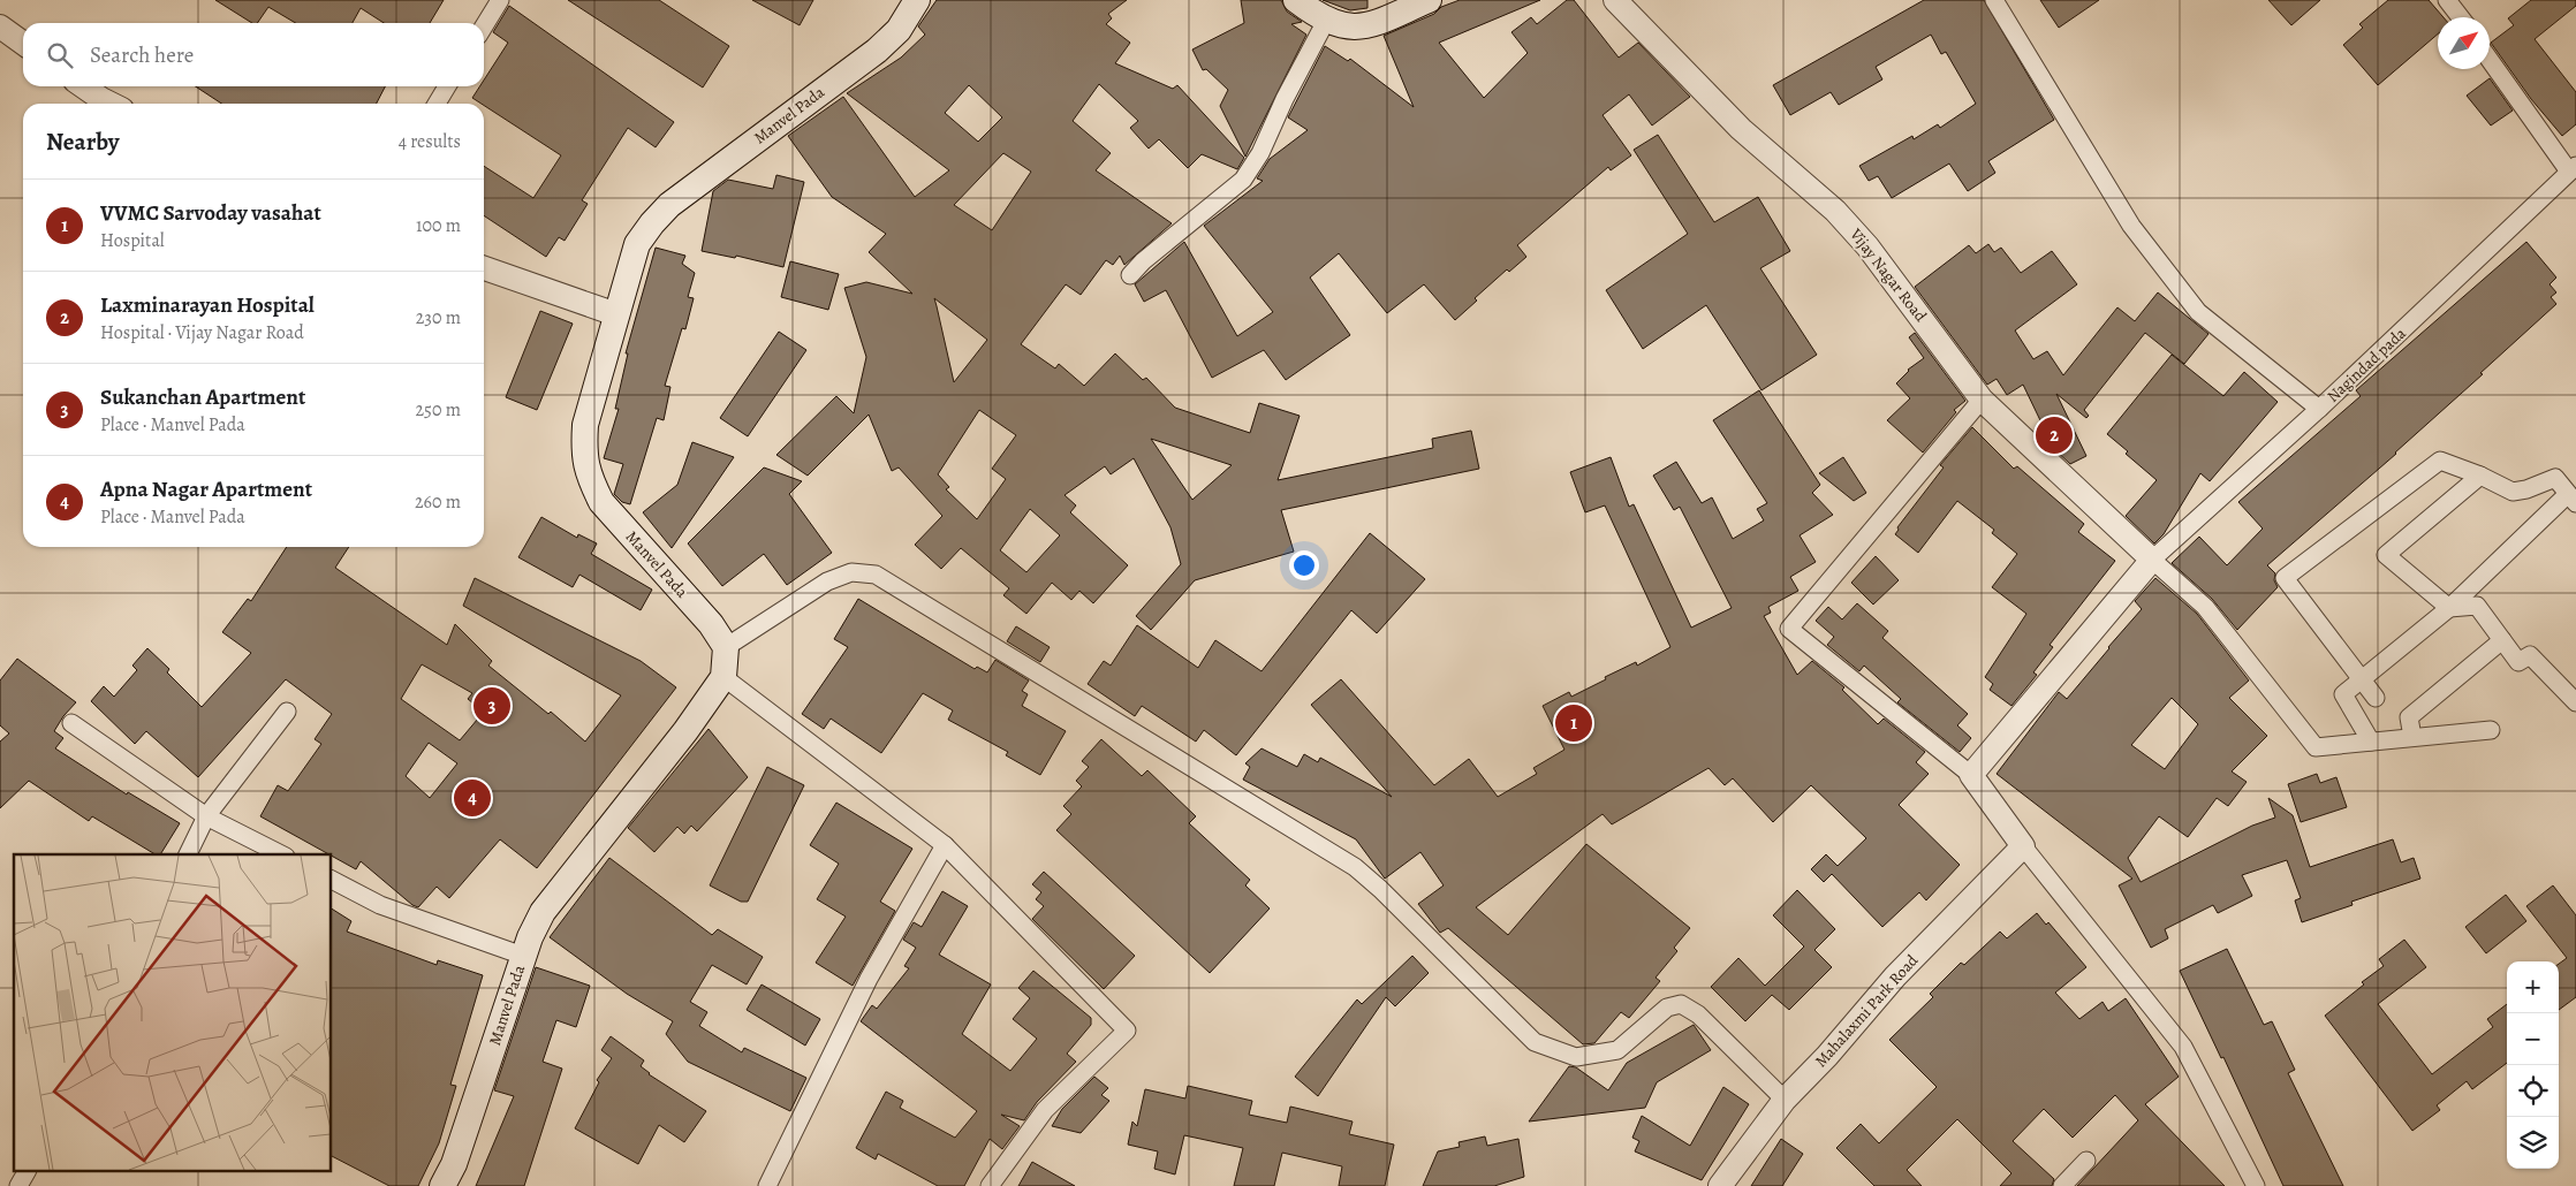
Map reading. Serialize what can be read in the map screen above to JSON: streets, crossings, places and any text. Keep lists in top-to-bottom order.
{
  "streets": {
    "main road": ["Manvel Pada"],
    "street": ["Vijay Nagar Road", "Nagindad pada", "Mahalaxmi Park Road"]
  },
  "crossings": [
    ["Vijay Nagar Road", "Nagindad pada"]
  ],
  "north": "top right",
  "page": {
    "search": "Search here",
    "heading": ["Nearby", "4 results"],
    "list": [
      {
        "mark": "1",
        "name": "VVMC Sarvoday vasahat",
        "note": "Hospital",
        "value": "100 m"
      },
      {
        "mark": "2",
        "name": "Laxminarayan Hospital",
        "note": "Hospital · Vijay Nagar Road",
        "value": "230 m"
      },
      {
        "mark": "3",
        "name": "Sukanchan Apartment",
        "note": "Place · Manvel Pada",
        "value": "250 m"
      },
      {
        "mark": "4",
        "name": "Apna Nagar Apartment",
        "note": "Place · Manvel Pada",
        "value": "260 m"
      }
    ],
    "pins": [
      "2",
      "3",
      "1",
      "4"
    ],
    "map_buttons": ["+", "−"]
  }
}
